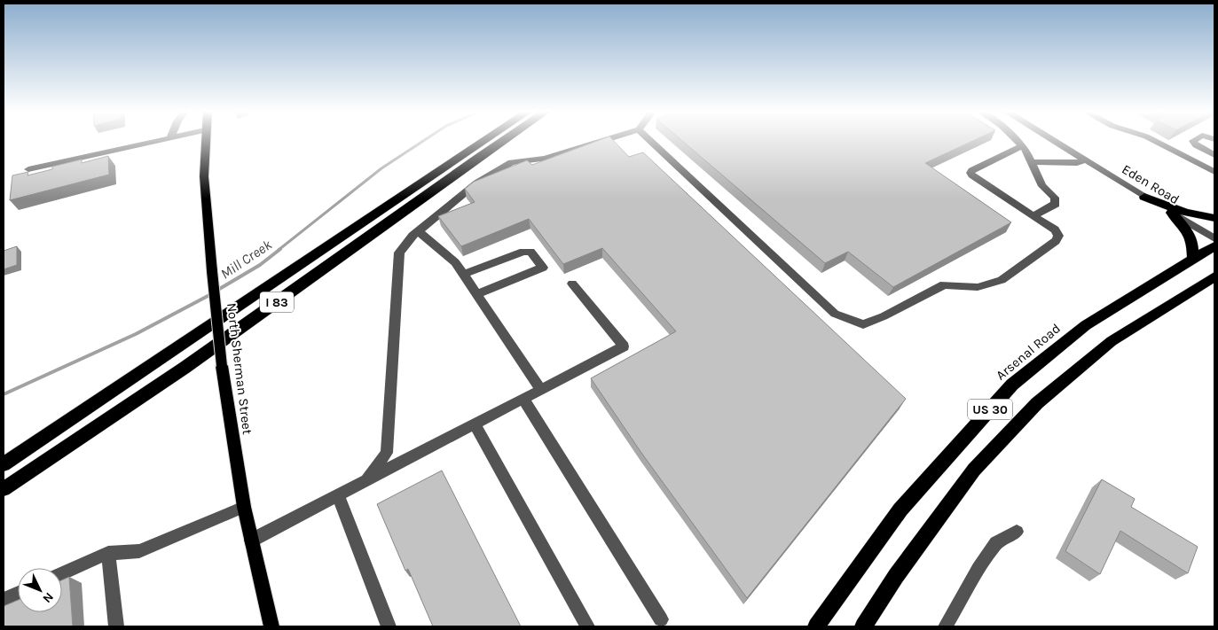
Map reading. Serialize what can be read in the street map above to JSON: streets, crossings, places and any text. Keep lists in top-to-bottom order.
{
  "streets": {
    "highway": ["I 83", "Arsenal Road", "US 30"],
    "main road": ["North Sherman Street"],
    "street": ["Eden Road"]
  },
  "water": ["Mill Creek"],
  "north": "bottom right"
}
